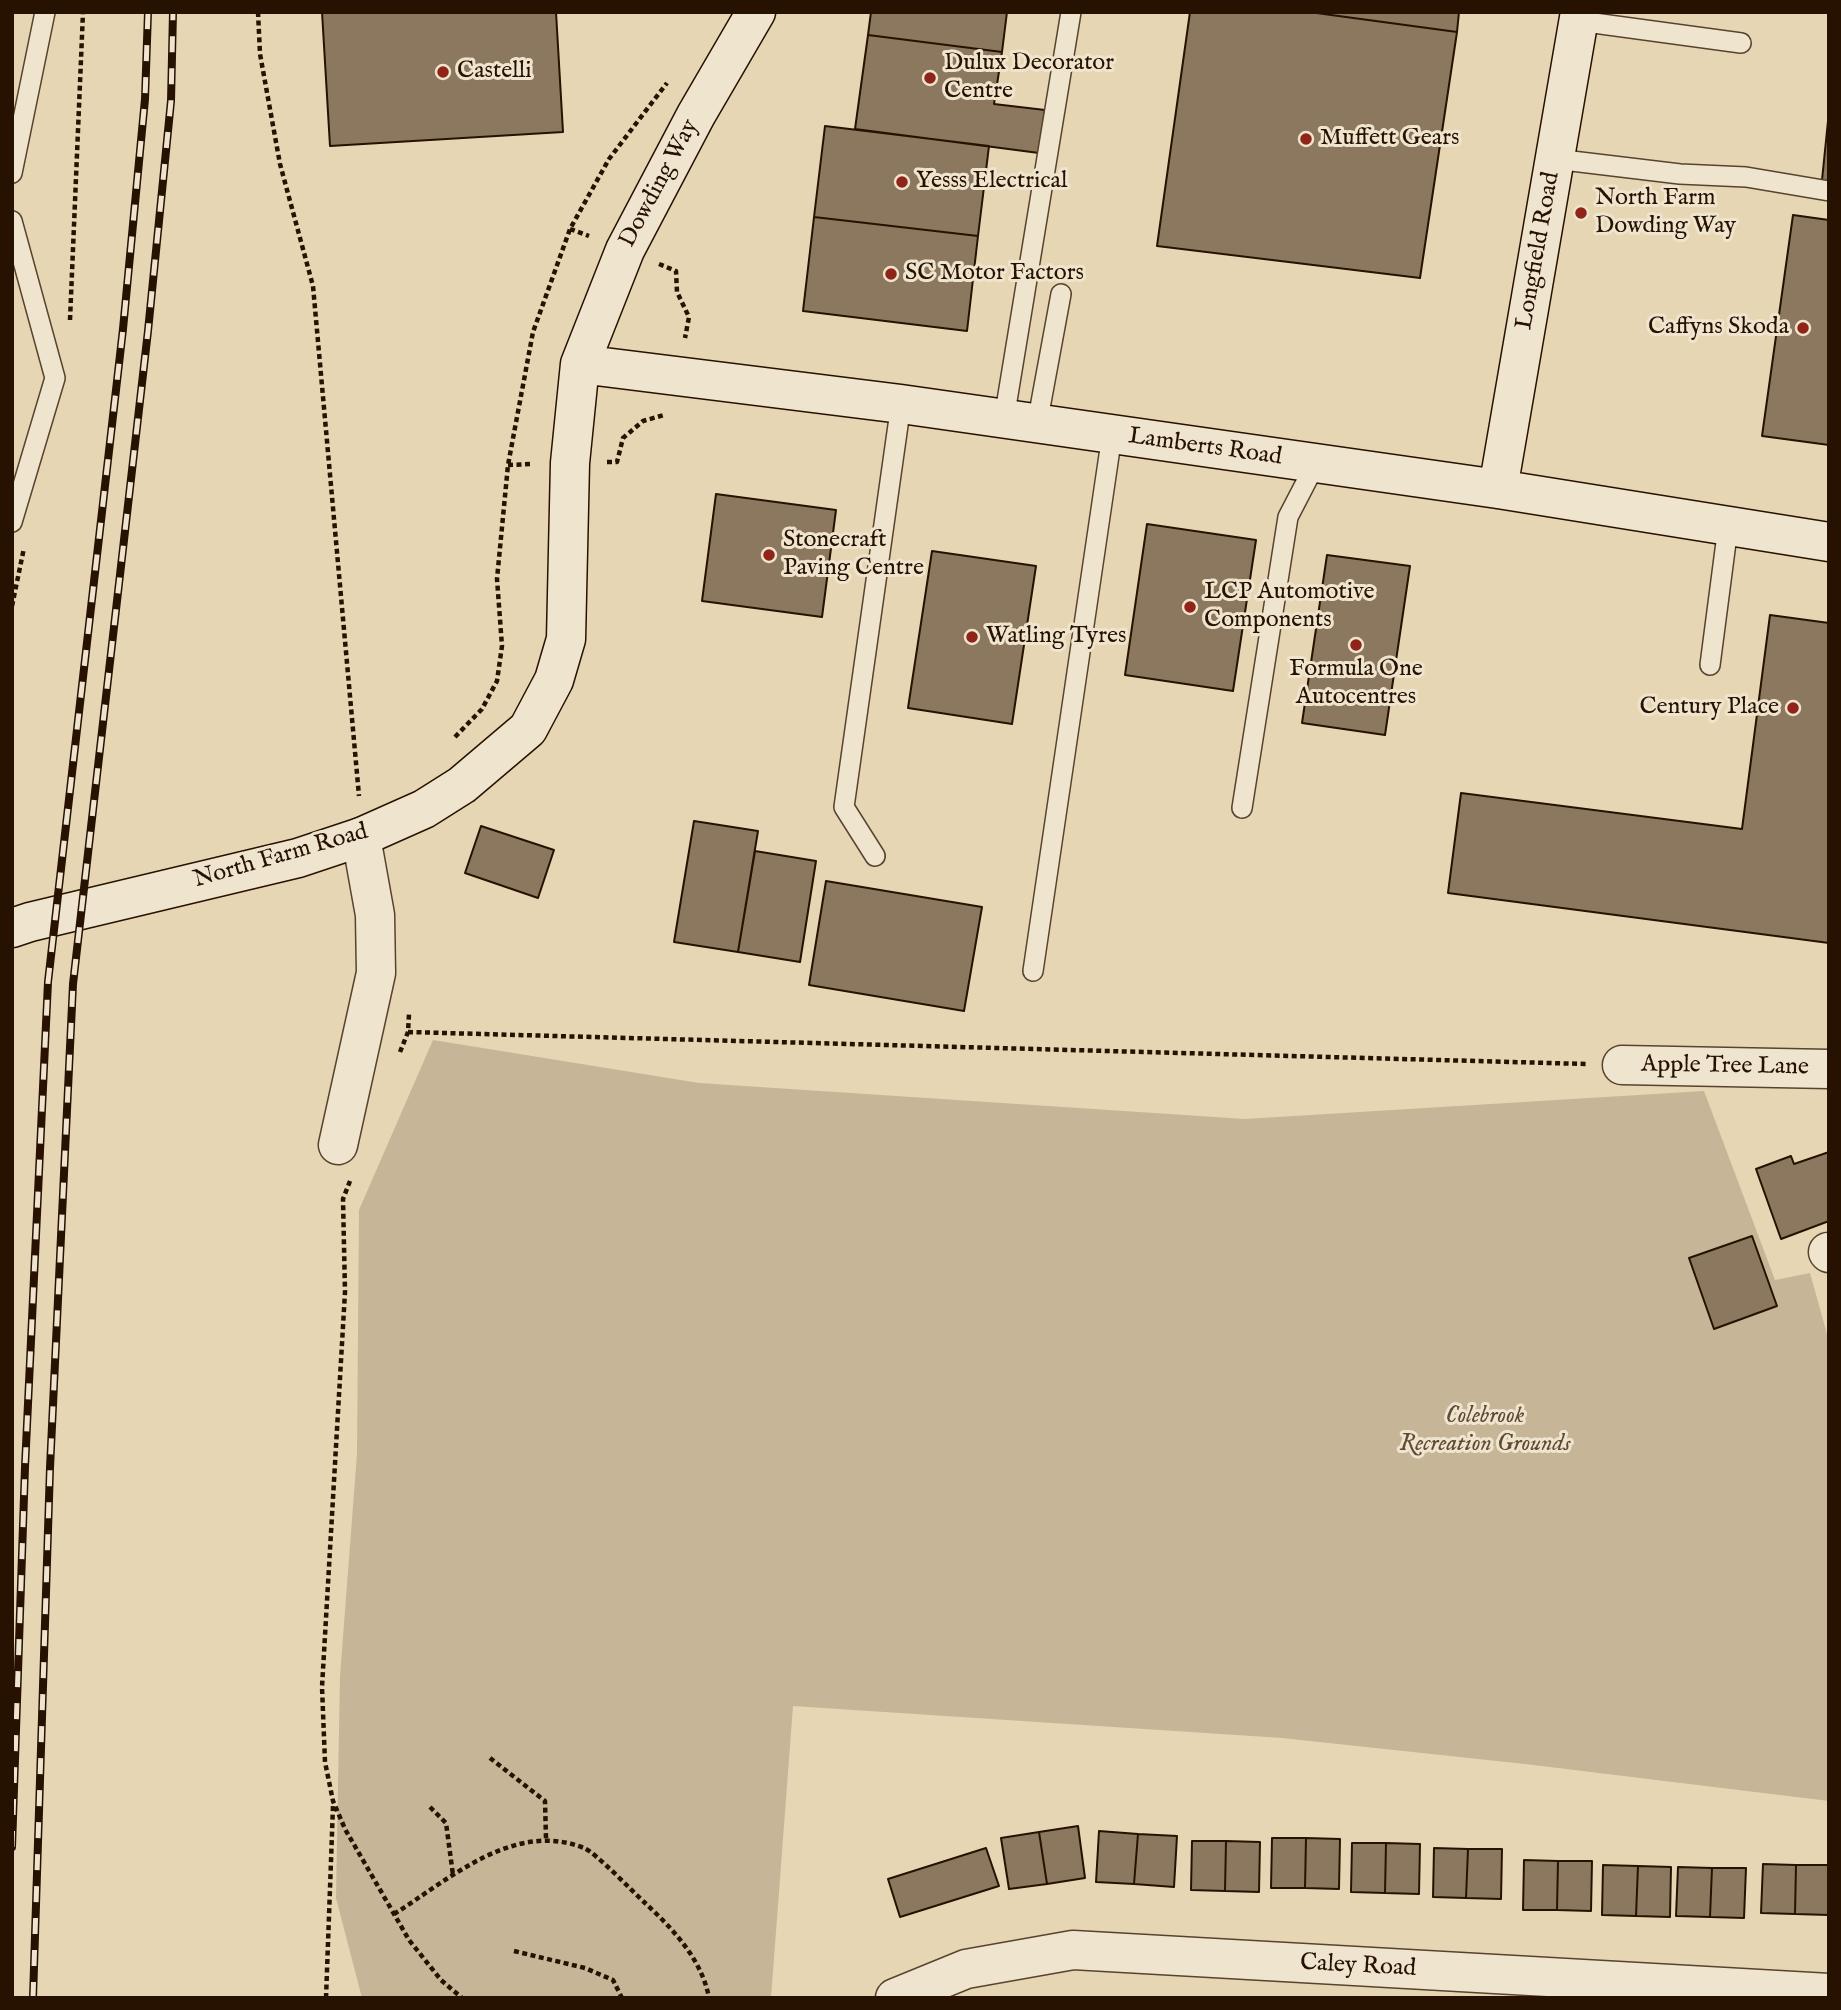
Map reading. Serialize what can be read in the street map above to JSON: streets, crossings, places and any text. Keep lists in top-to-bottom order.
{
  "streets": {
    "street": [
      "Dowding Way",
      "Longfield Road",
      "Lamberts Road",
      "North Farm Road",
      "Apple Tree Lane",
      "Caley Road"
    ]
  },
  "crossings": [
    ["Dowding Way", "Lamberts Road"],
    ["Dowding Way", "North Farm Road"],
    ["Longfield Road", "Lamberts Road"],
    ["Lamberts Road", "North Farm Road"]
  ],
  "parks": ["Colebrook Recreation Grounds"],
  "places": [
    "Castelli",
    "Dulux Decorator Centre",
    "Muffett Gears",
    "Yesss Electrical",
    "North Farm Dowding Way",
    "SC Motor Factors",
    "Caffyns Skoda",
    "Stonecraft Paving Centre",
    "LCP Automotive Components",
    "Watling Tyres",
    "Formula One Autocentres",
    "Century Place"
  ]
}
